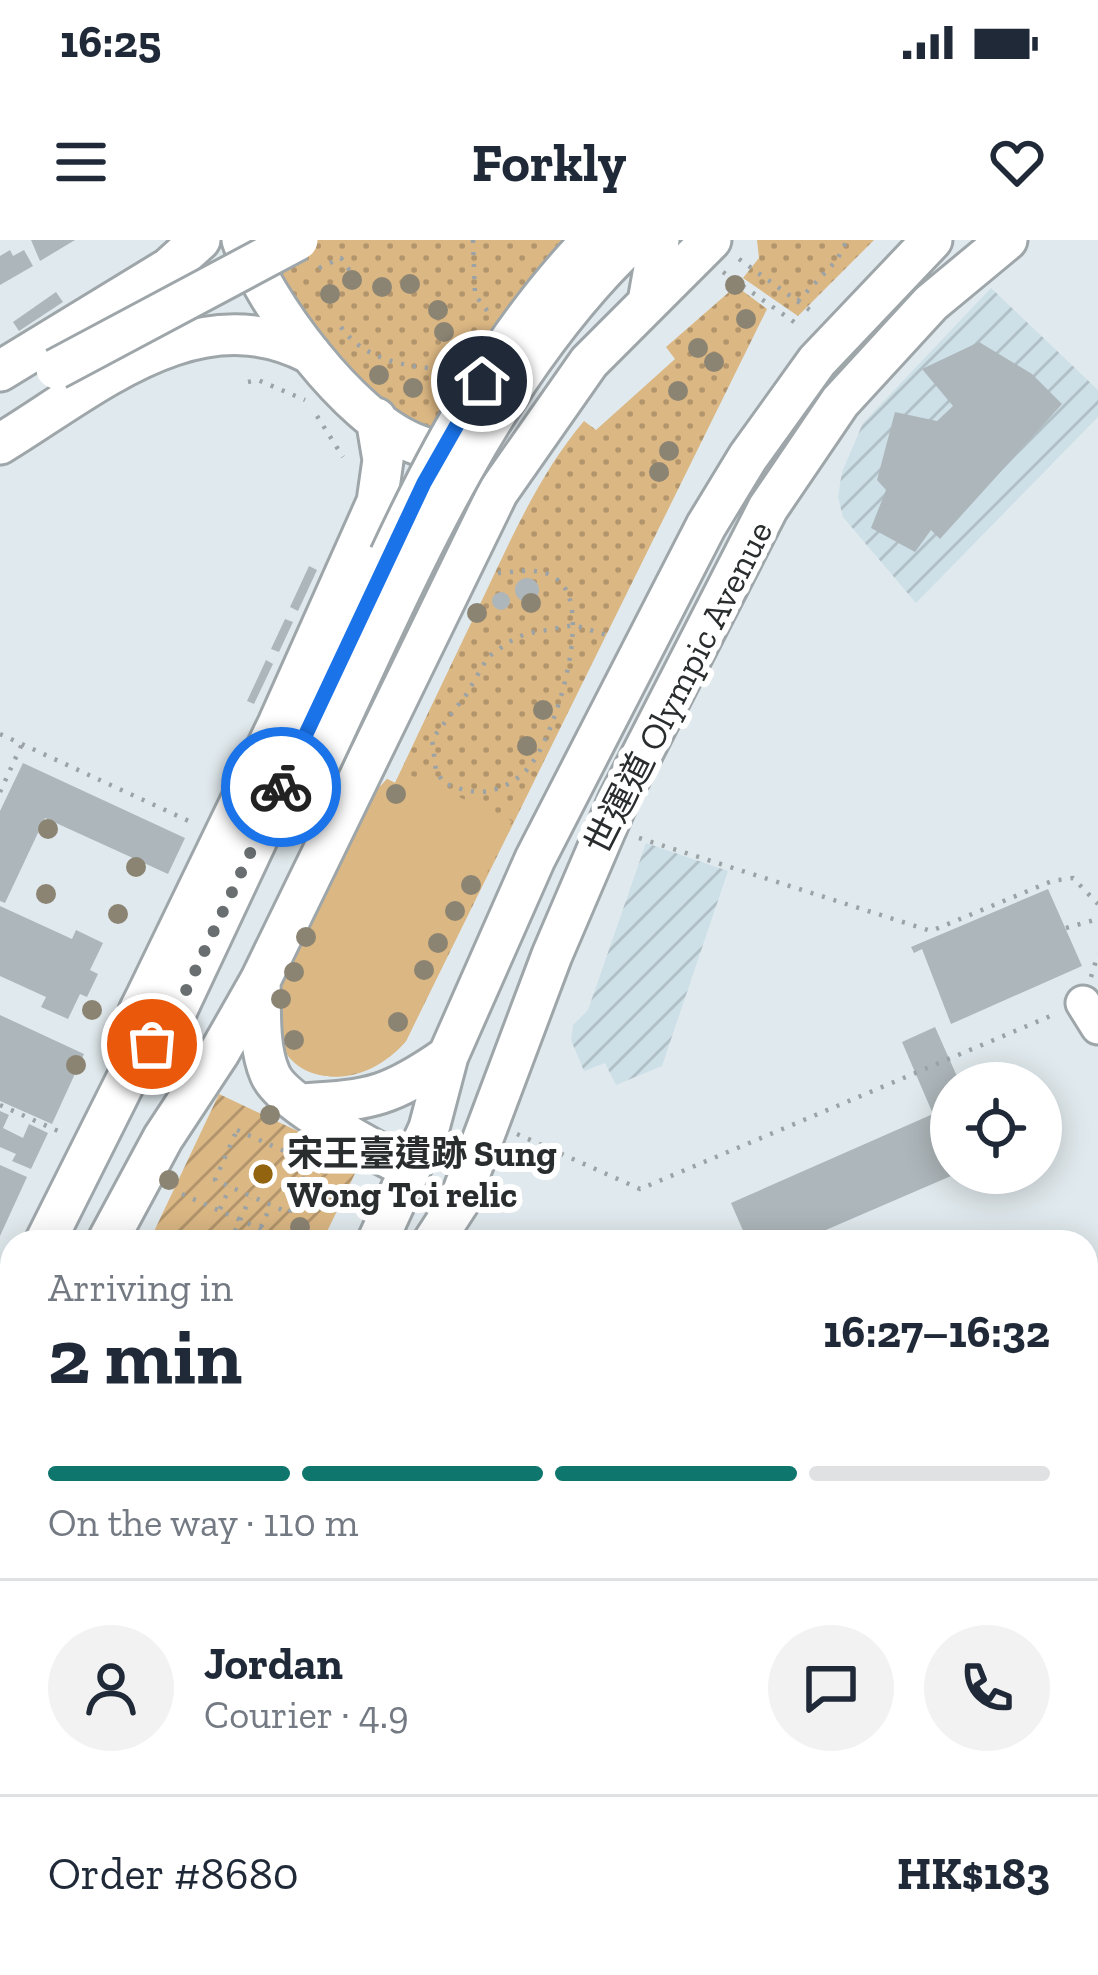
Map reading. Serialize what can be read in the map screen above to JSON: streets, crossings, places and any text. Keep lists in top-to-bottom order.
{
  "streets": {
    "main road": ["世運道 Olympic Avenue"]
  },
  "places": ["宋王臺遺跡 Sung Wong Toi relic"],
  "page": {
    "status": "16:25",
    "header": "Forkly",
    "heading": ["2 min", "Arriving in", "16:27–16:32"],
    "panel": [
      "Jordan",
      "Courier · 4.9",
      "Order #8680",
      "HK$183"
    ],
    "bar": "On the way · 110 m"
  }
}
